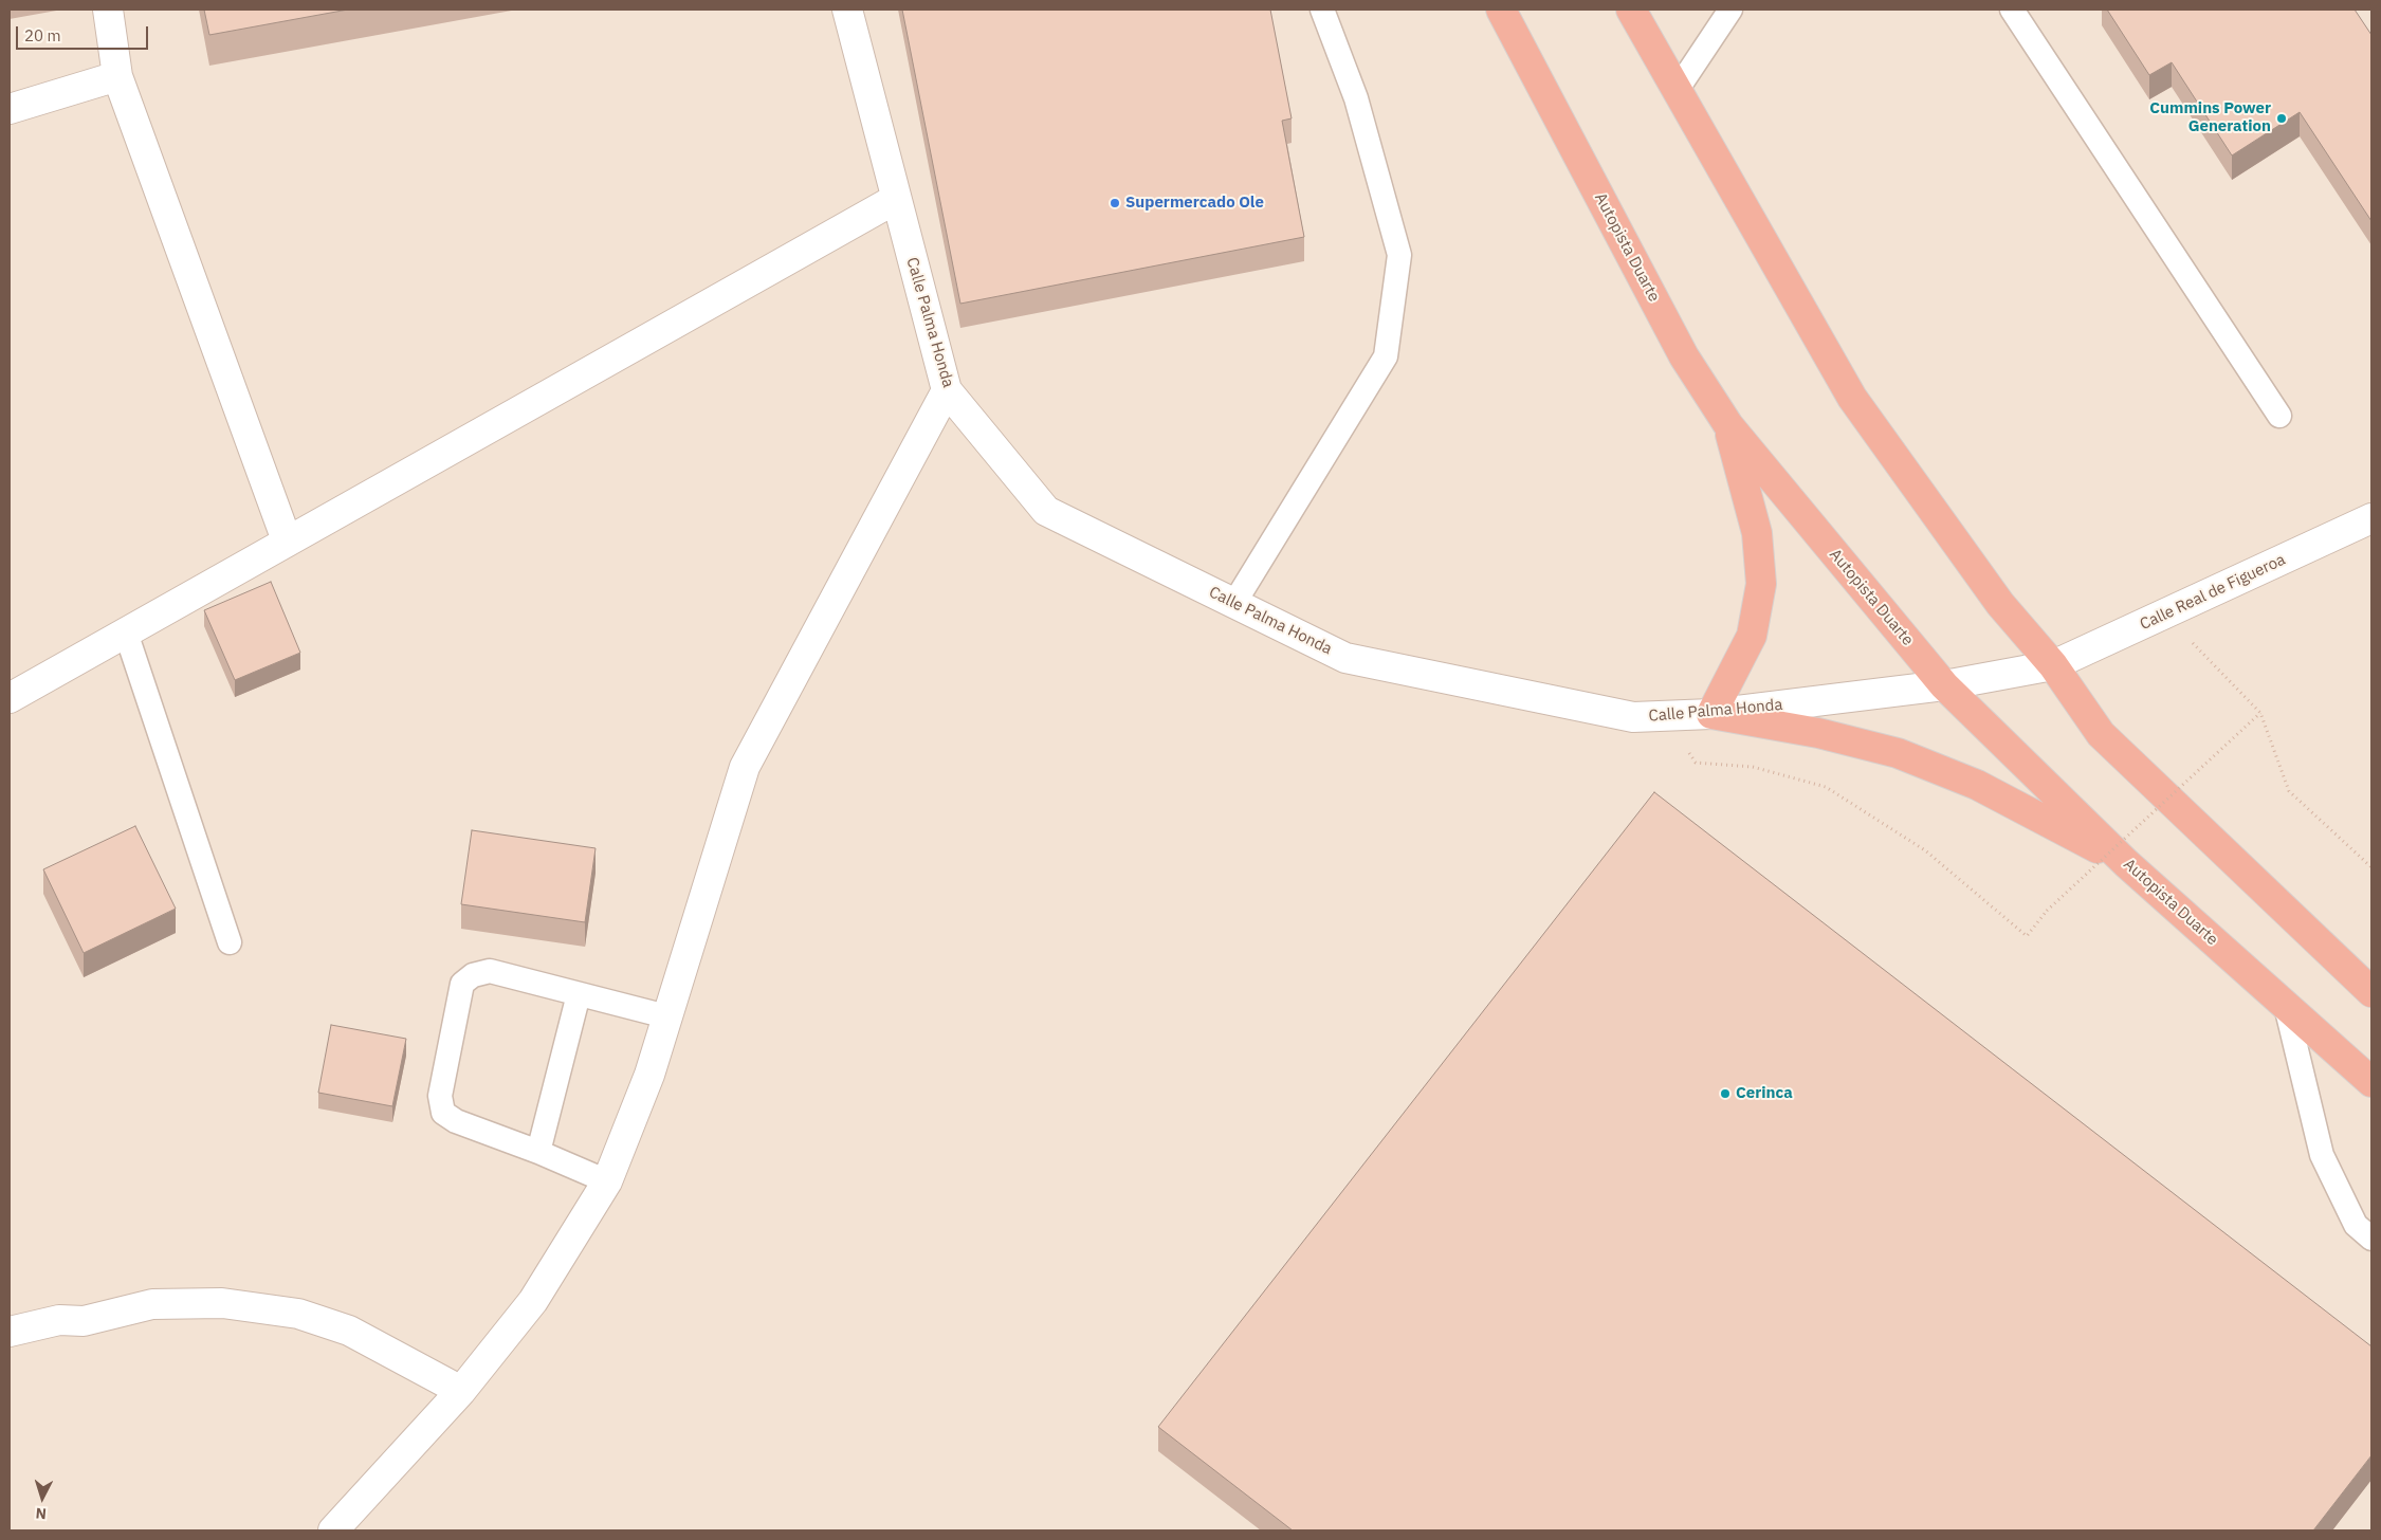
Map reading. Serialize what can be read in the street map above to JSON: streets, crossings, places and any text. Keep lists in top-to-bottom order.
{
  "streets": {
    "highway": ["Autopista Duarte"],
    "street": ["Calle Palma Honda", "Calle Real de Figueroa"]
  },
  "crossings": [
    ["Autopista Duarte", "Calle Palma Honda"],
    ["Calle Palma Honda", "Calle Real de Figueroa"]
  ],
  "places": ["Cummins Power Generation", "Supermercado Ole", "Cerinca"],
  "scale_bar": "20 m",
  "north": "bottom"
}
